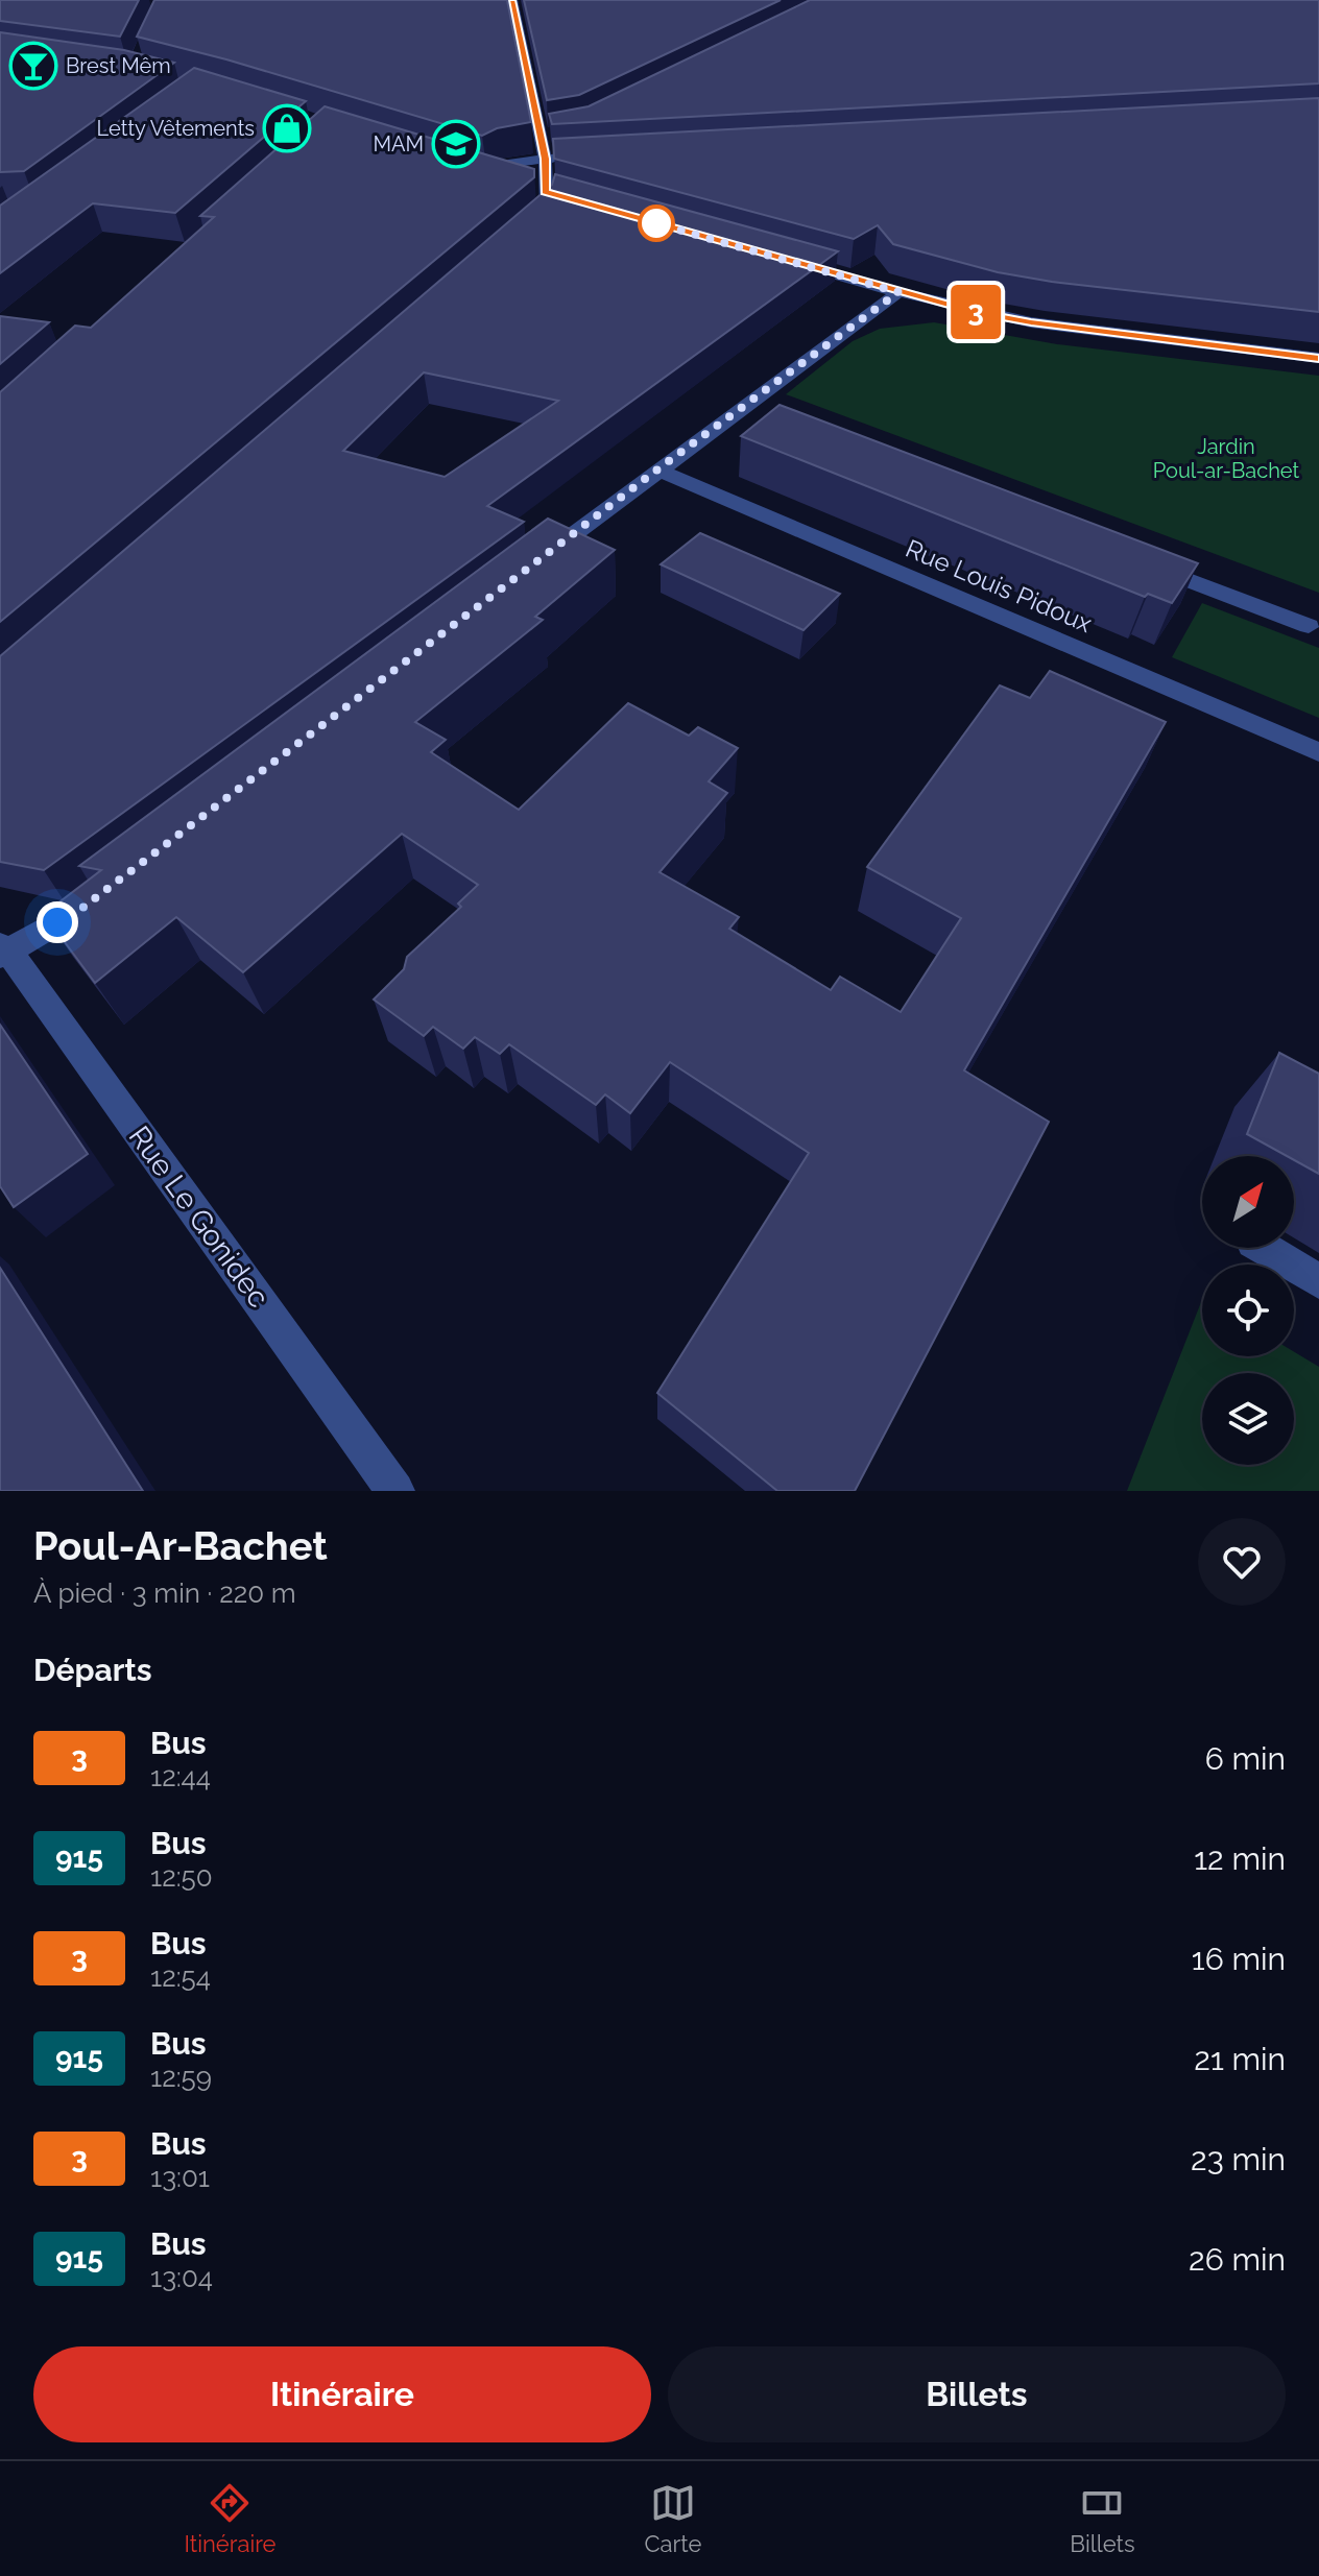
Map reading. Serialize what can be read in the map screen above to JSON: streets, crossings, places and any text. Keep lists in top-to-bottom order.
{
  "streets": {
    "street": ["Rue Louis Pidoux", "Rue Le Gonidec"]
  },
  "parks": ["Jardin Poul-ar-Bachet"],
  "places": {
    "bar": ["Brest Mêm"],
    "shop": ["Letty Vêtements"],
    "school or university": ["MAM"]
  },
  "lines": ["bus line 3"],
  "north": "top right",
  "page": {
    "on_map": "3",
    "heading": [
      ["Poul-Ar-Bachet", "À pied · 3 min · 220 m"],
      "Départs"
    ],
    "list": [
      {
        "mark": "3",
        "name": "Bus",
        "note": "12:44",
        "value": "6 min"
      },
      {
        "mark": "915",
        "name": "Bus",
        "note": "12:50",
        "value": "12 min"
      },
      {
        "mark": "3",
        "name": "Bus",
        "note": "12:54",
        "value": "16 min"
      },
      {
        "mark": "915",
        "name": "Bus",
        "note": "12:59",
        "value": "21 min"
      },
      {
        "mark": "3",
        "name": "Bus",
        "note": "13:01",
        "value": "23 min"
      },
      {
        "mark": "915",
        "name": "Bus",
        "note": "13:04",
        "value": "26 min"
      }
    ],
    "buttons": ["Itinéraire", "Billets"],
    "tabs": ["Itinéraire", "Carte", "Billets"]
  }
}
